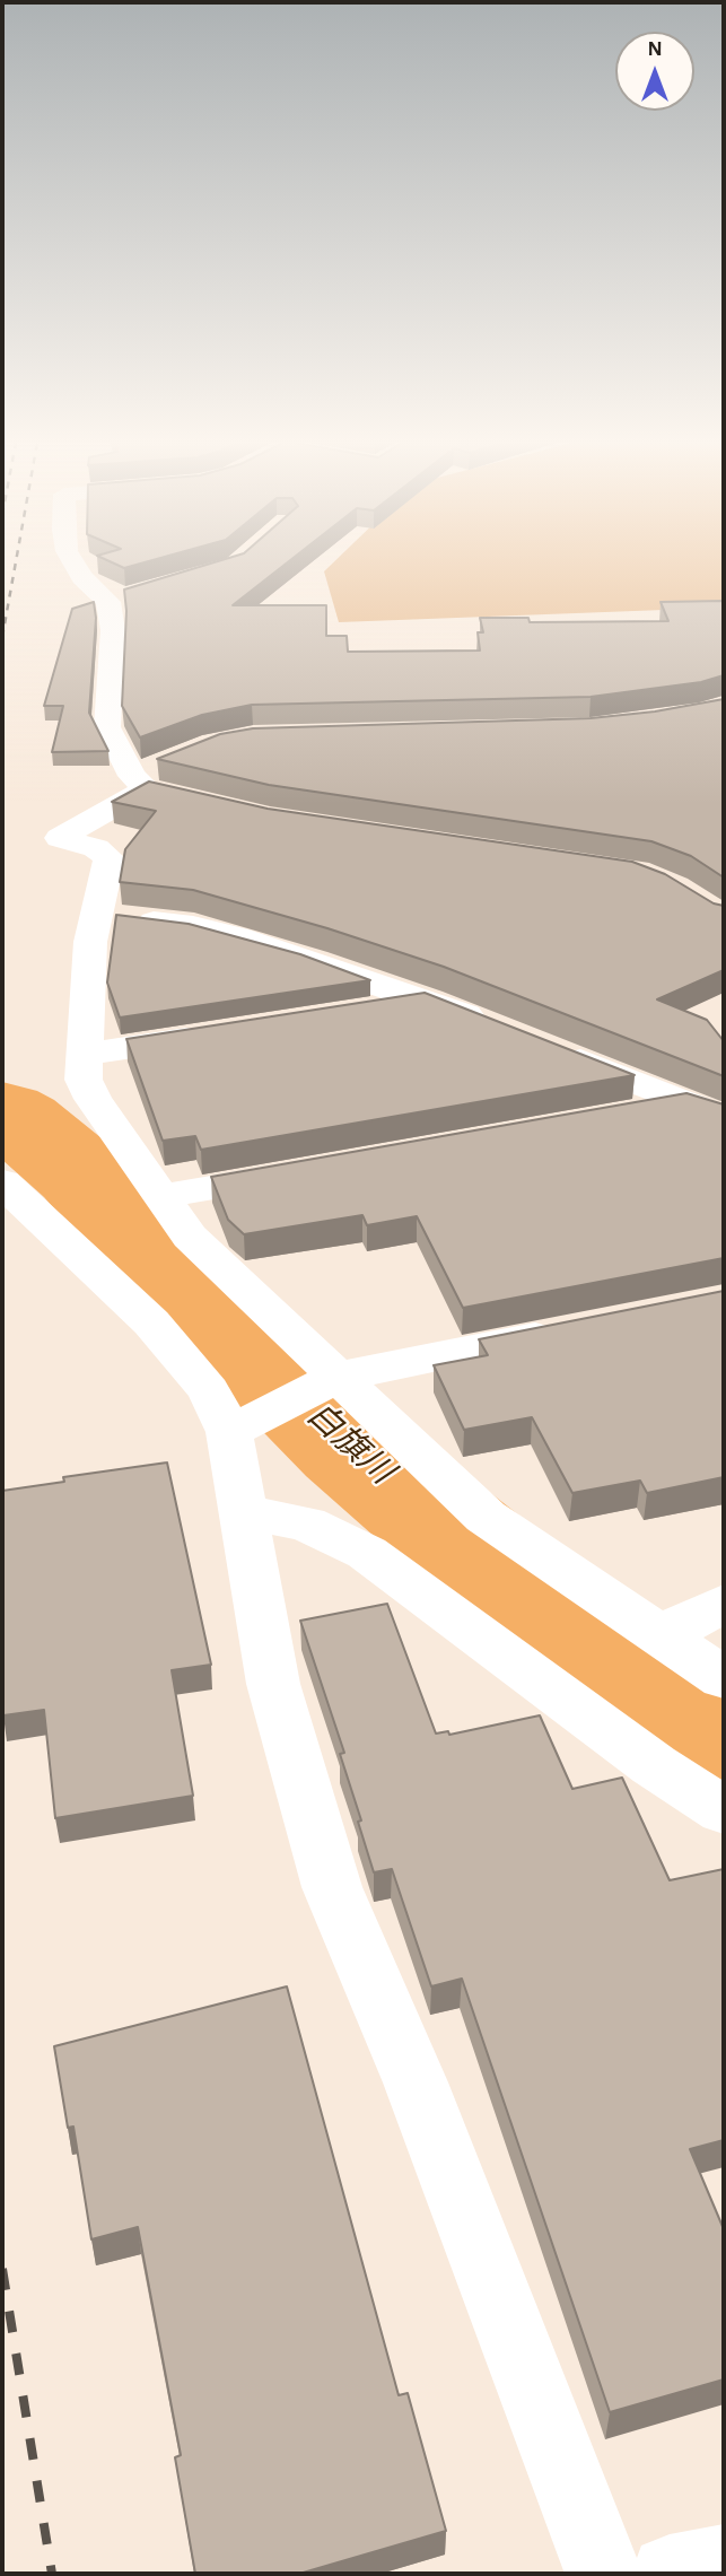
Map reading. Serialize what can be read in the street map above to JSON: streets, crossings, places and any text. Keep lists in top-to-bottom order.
{
  "water": ["白旗川"],
  "north": "top"
}
